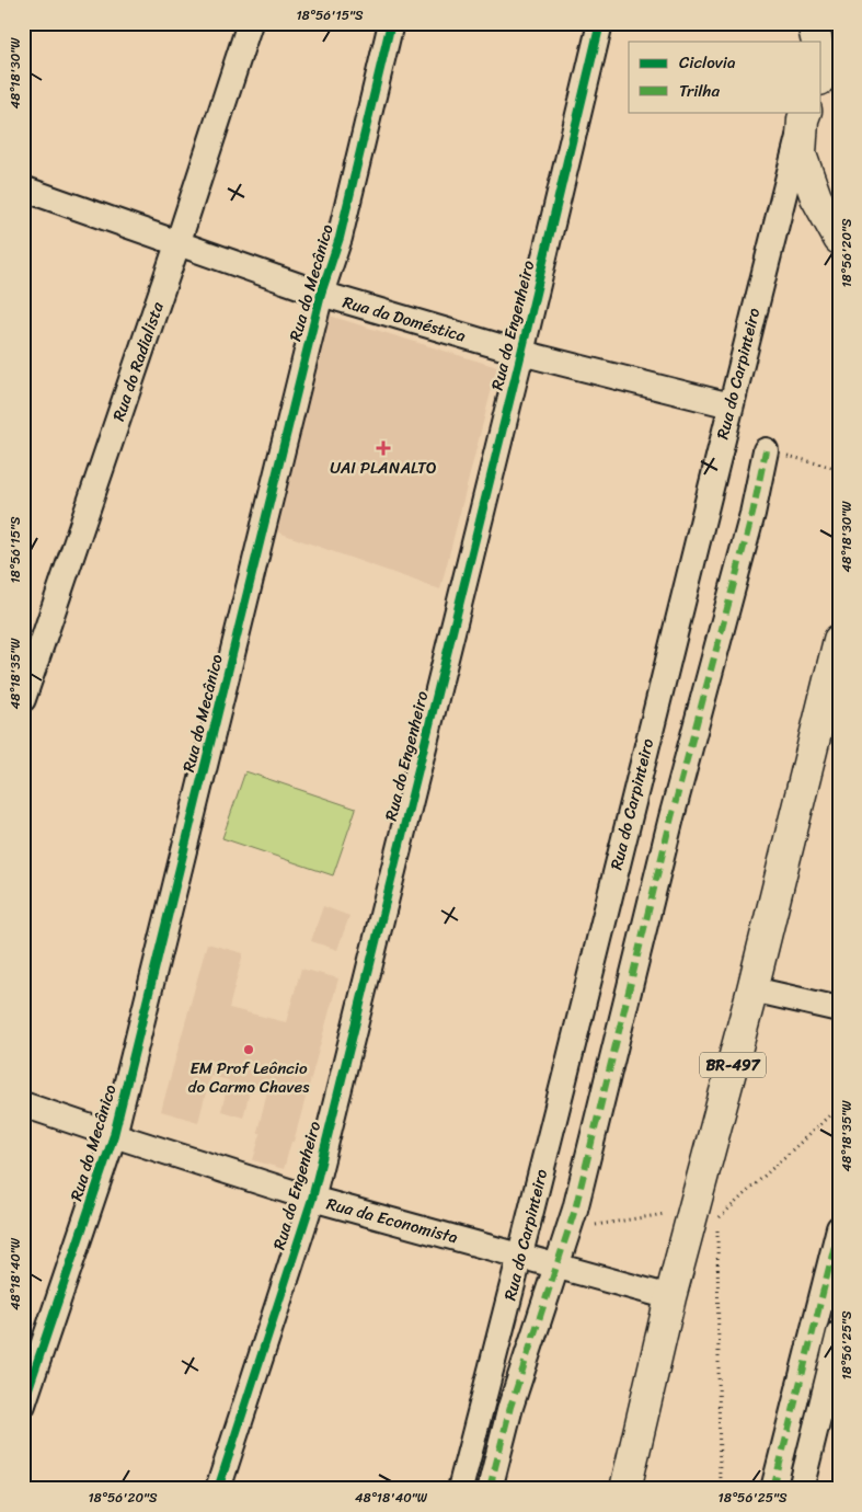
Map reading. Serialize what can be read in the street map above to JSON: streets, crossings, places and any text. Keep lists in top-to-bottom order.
{
  "streets": {
    "main road": ["BR-497"],
    "street": [
      "Rua do Mecânico",
      "Rua da Doméstica",
      "Rua do Engenheiro",
      "Rua do Radialista",
      "Rua do Carpinteiro",
      "Rua da Economista"
    ]
  },
  "crossings": [
    ["Rua do Mecânico", "Rua da Doméstica"],
    ["Rua do Mecânico", "Rua da Economista"],
    ["Rua da Doméstica", "Rua do Engenheiro"],
    ["Rua da Doméstica", "Rua do Radialista"],
    ["Rua da Doméstica", "Rua do Carpinteiro"],
    ["Rua do Engenheiro", "Rua da Economista"],
    ["Rua do Carpinteiro", "Rua da Economista"],
    ["BR-497", "Rua da Economista"]
  ],
  "places": {
    "health": ["UAI PLANALTO"],
    "other": ["EM Prof Leôncio do Carmo Chaves"]
  },
  "legend": ["Ciclovia", "Trilha"],
  "coordinates": [
    "18°56'15\"S",
    "48°18'30\"W",
    "18°56'20\"S",
    "48°18'35\"W",
    "48°18'40\"W",
    "18°56'25\"S"
  ]
}
